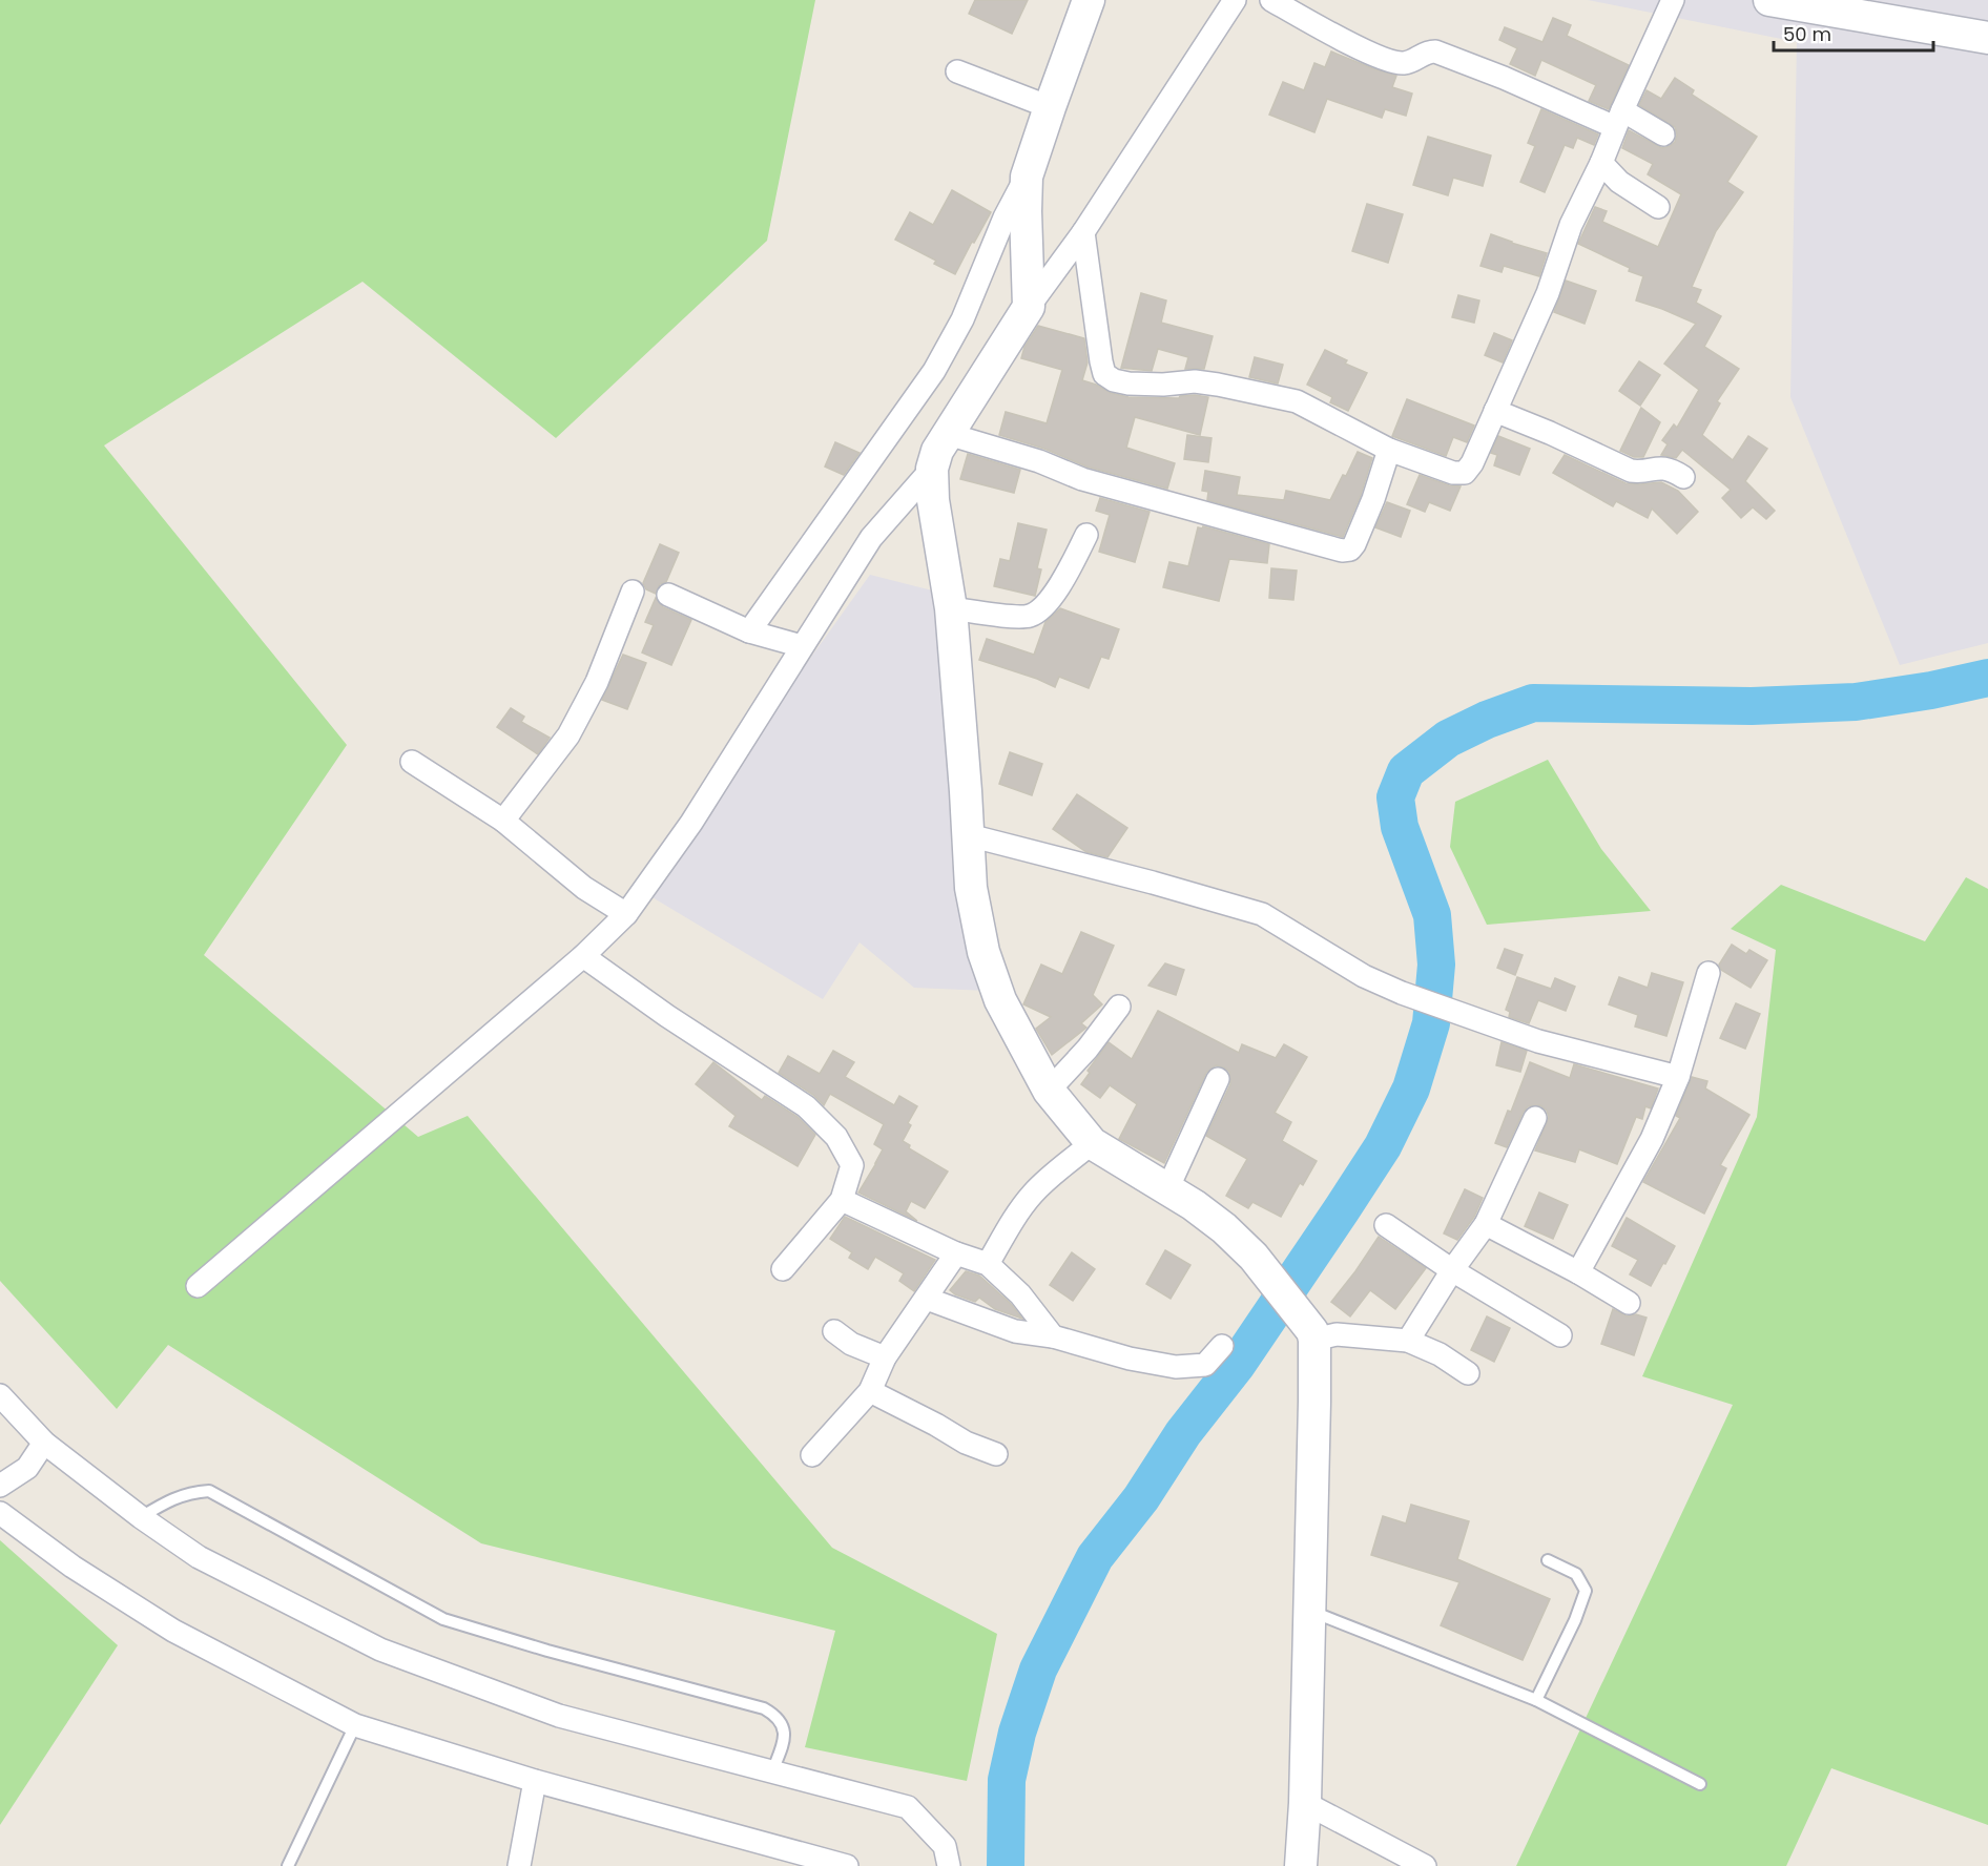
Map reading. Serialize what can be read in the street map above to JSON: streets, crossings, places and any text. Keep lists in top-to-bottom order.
{
  "scale_bar": "50 m"
}
